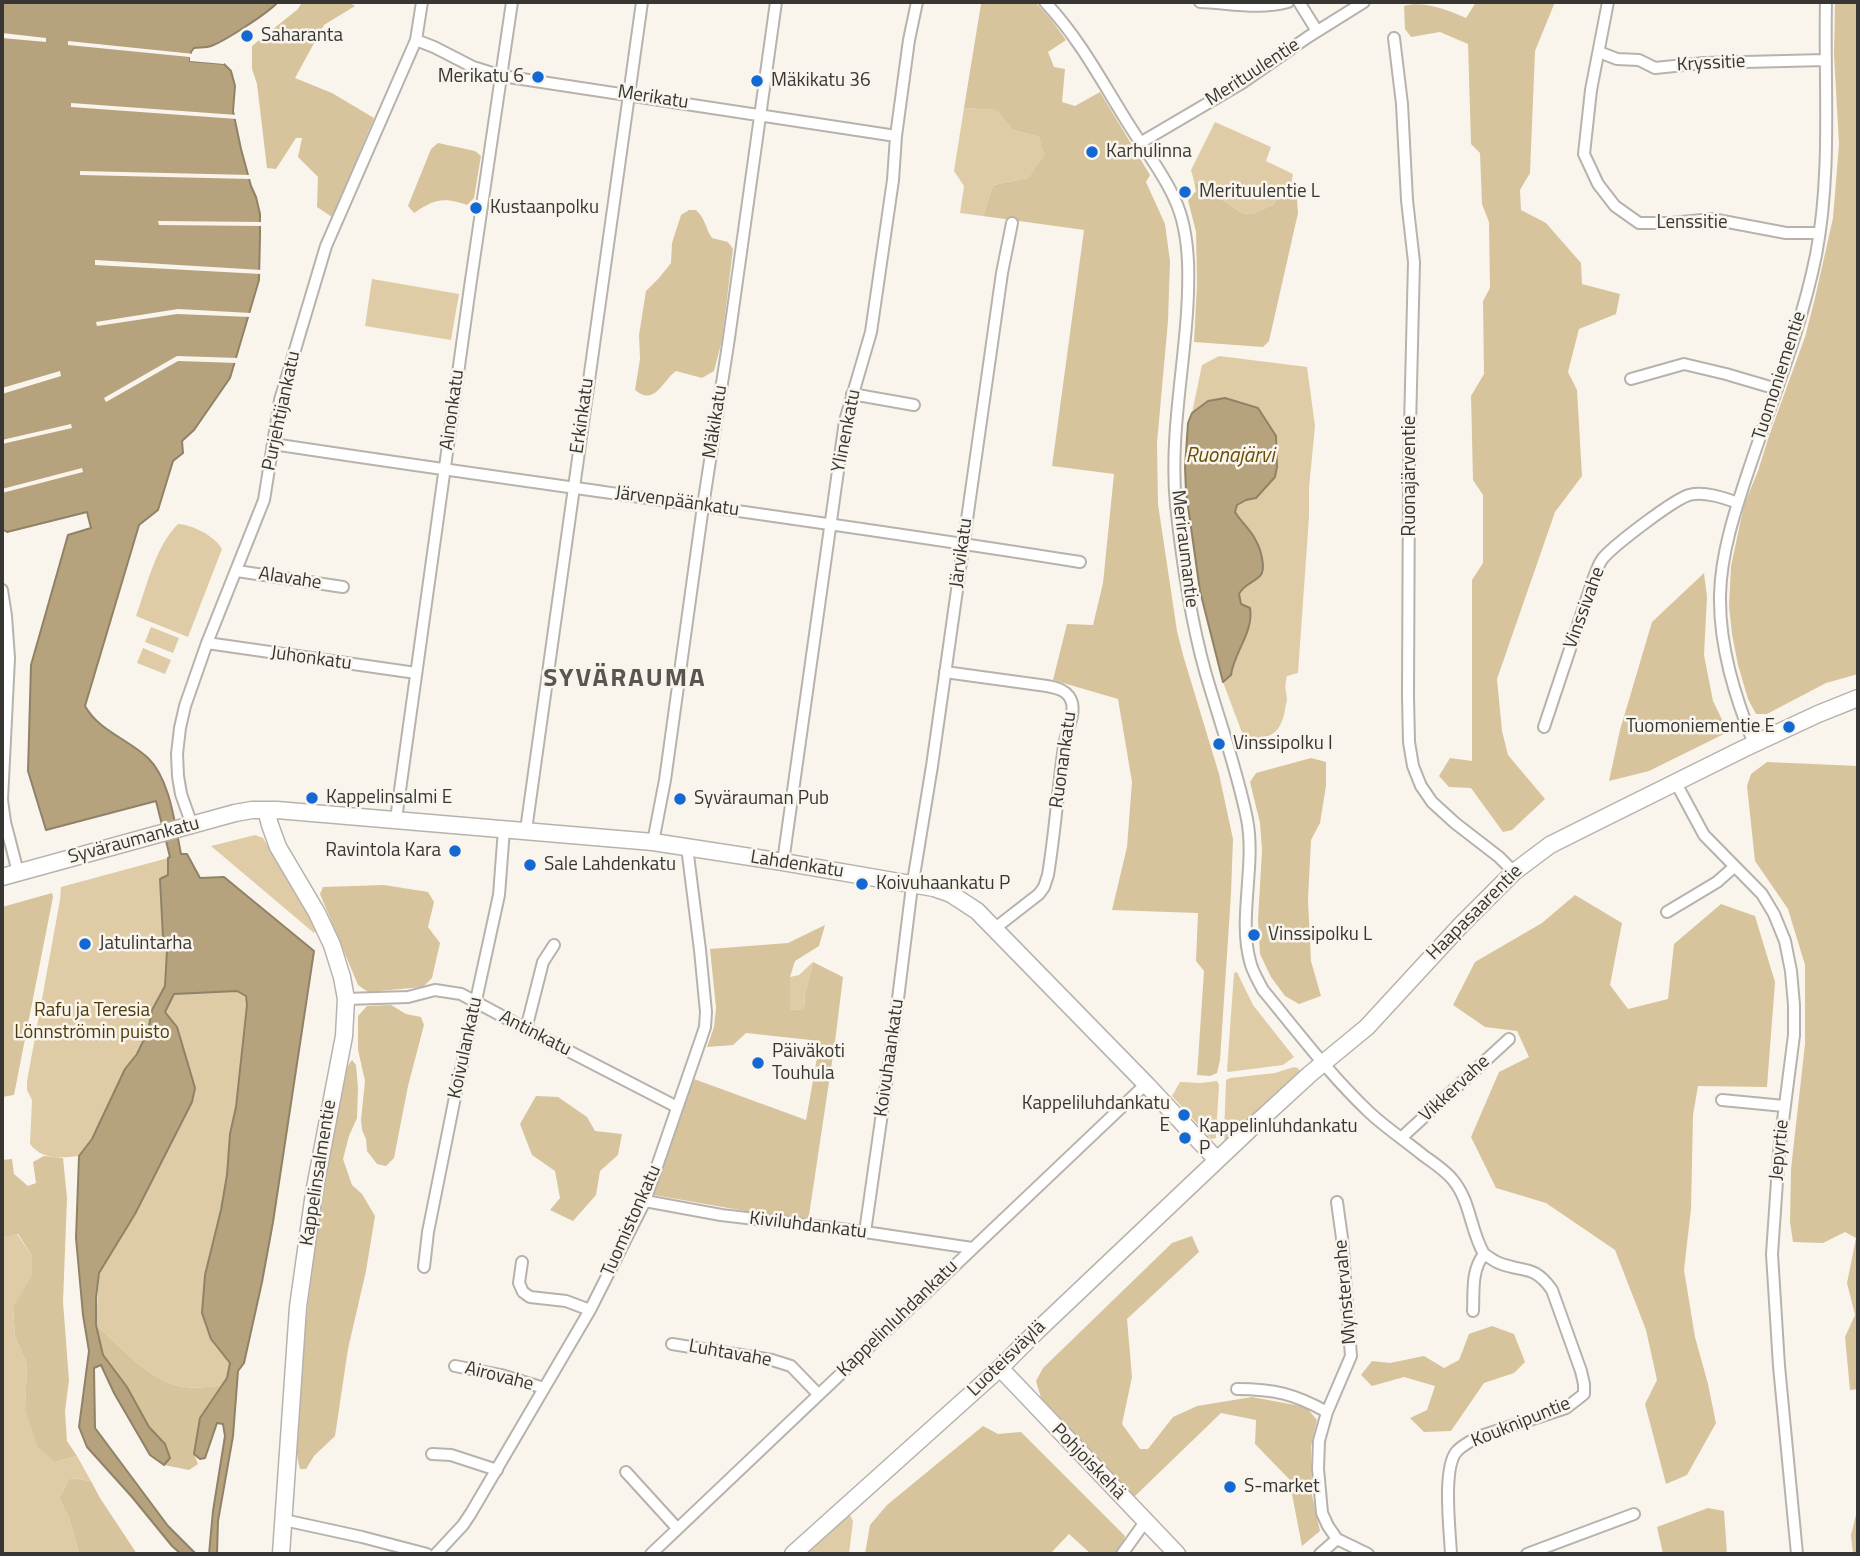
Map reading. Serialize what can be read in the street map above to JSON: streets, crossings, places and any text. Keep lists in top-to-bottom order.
{
  "streets": {
    "main road": [
      "Syväraumankatu",
      "Lahdenkatu",
      "Haapasaarentie",
      "Kappelinsalmentie",
      "Luoteisväylä",
      "Pohjoiskehä"
    ],
    "street": [
      "Kryssitie",
      "Merituulentie",
      "Merikatu",
      "Lenssitie",
      "Tuomoniementie",
      "Ainonkatu",
      "Purjehtijankatu",
      "Erkinkatu",
      "Mäkikatu",
      "Ylinenkatu",
      "Ruonajärventie",
      "Järvenpäänkatu",
      "Meriraumantie",
      "Järvikatu",
      "Alavahe",
      "Vinssivahe",
      "Juhonkatu",
      "Ruonankatu",
      "Antinkatu",
      "Koivulankatu",
      "Koivuhaankatu",
      "Vikkervahe",
      "Jepyrtie",
      "Tuomistonkatu",
      "Kiviluhdankatu",
      "Mynstervahe",
      "Kappelinluhdankatu",
      "Luhtavahe",
      "Airovahe",
      "Kouknipuntie"
    ]
  },
  "crossings": [
    ["Kryssitie", "Lenssitie"],
    ["Kryssitie", "Tuomoniementie"],
    ["Merituulentie", "Meriraumantie"],
    ["Merikatu", "Ainonkatu"],
    ["Merikatu", "Purjehtijankatu"],
    ["Merikatu", "Erkinkatu"],
    ["Merikatu", "Mäkikatu"],
    ["Merikatu", "Ylinenkatu"],
    ["Lenssitie", "Tuomoniementie"],
    ["Tuomoniementie", "Vinssivahe"],
    ["Tuomoniementie", "Haapasaarentie"],
    ["Ainonkatu", "Järvenpäänkatu"],
    ["Ainonkatu", "Juhonkatu"],
    ["Ainonkatu", "Lahdenkatu"],
    ["Purjehtijankatu", "Järvenpäänkatu"],
    ["Purjehtijankatu", "Alavahe"],
    ["Purjehtijankatu", "Juhonkatu"],
    ["Purjehtijankatu", "Syväraumankatu"],
    ["Erkinkatu", "Järvenpäänkatu"],
    ["Erkinkatu", "Lahdenkatu"],
    ["Mäkikatu", "Järvenpäänkatu"],
    ["Mäkikatu", "Lahdenkatu"],
    ["Ylinenkatu", "Järvenpäänkatu"],
    ["Ylinenkatu", "Lahdenkatu"],
    ["Ruonajärventie", "Haapasaarentie"],
    ["Järvenpäänkatu", "Järvikatu"],
    ["Meriraumantie", "Haapasaarentie"],
    ["Järvikatu", "Ruonankatu"],
    ["Järvikatu", "Lahdenkatu"],
    ["Järvikatu", "Koivuhaankatu"],
    ["Ruonankatu", "Lahdenkatu"],
    ["Syväraumankatu", "Lahdenkatu"],
    ["Syväraumankatu", "Kappelinsalmentie"],
    ["Lahdenkatu", "Haapasaarentie"],
    ["Lahdenkatu", "Koivulankatu"],
    ["Lahdenkatu", "Koivuhaankatu"],
    ["Lahdenkatu", "Kappelinsalmentie"],
    ["Lahdenkatu", "Tuomistonkatu"],
    ["Lahdenkatu", "Kappelinluhdankatu"],
    ["Lahdenkatu", "Luoteisväylä"],
    ["Haapasaarentie", "Jepyrtie"],
    ["Haapasaarentie", "Luoteisväylä"],
    ["Antinkatu", "Koivulankatu"],
    ["Antinkatu", "Kappelinsalmentie"],
    ["Antinkatu", "Tuomistonkatu"],
    ["Koivuhaankatu", "Kiviluhdankatu"],
    ["Tuomistonkatu", "Kiviluhdankatu"],
    ["Tuomistonkatu", "Airovahe"],
    ["Kiviluhdankatu", "Kappelinluhdankatu"],
    ["Kappelinluhdankatu", "Luhtavahe"],
    ["Luoteisväylä", "Pohjoiskehä"]
  ],
  "districts": ["SYVÄRAUMA"],
  "water": ["Ruonajärvi"],
  "parks": ["Rafu ja Teresia Lönnströmin puisto"],
  "places": [
    "Saharanta",
    "Merikatu 6",
    "Mäkikatu 36",
    "Karhulinna",
    "Merituulentie L",
    "Kustaanpolku",
    "Tuomoniementie E",
    "Vinssipolku I",
    "Kappelinsalmi E",
    "Syvärauman Pub",
    "Ravintola Kara",
    "Sale Lahdenkatu",
    "Koivuhaankatu P",
    "Vinssipolku L",
    "Jatulintarha",
    "Päiväkoti Touhula",
    "Kappeliluhdankatu E",
    "Kappelinluhdankatu P",
    "S-market"
  ]
}
